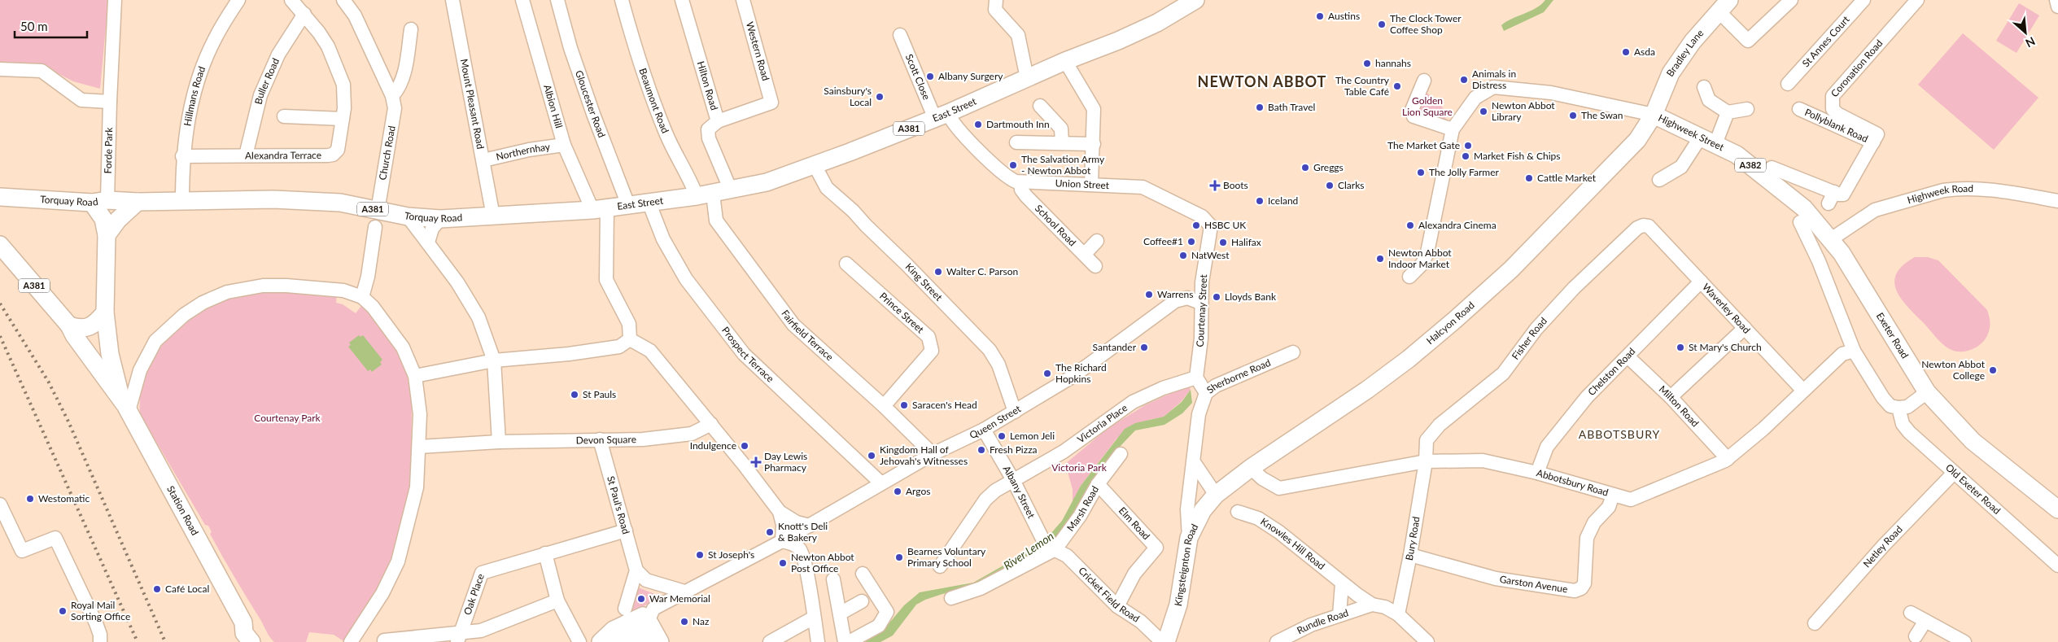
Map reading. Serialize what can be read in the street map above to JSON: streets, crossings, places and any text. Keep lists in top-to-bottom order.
{
  "streets": {
    "main road": [
      "Bradley Lane",
      "East Street",
      "A381",
      "Highweek Street",
      "A382",
      "Torquay Road",
      "Halcyon Road",
      "Exeter Road",
      "Queen Street",
      "Station Road",
      "Kingsteignton Road"
    ],
    "street": [
      "St Annes Court",
      "Western Road",
      "Coronation Road",
      "Scott Close",
      "Buller Road",
      "Hilton Road",
      "Hillmans Road",
      "Beaumont Road",
      "Mount Pleasant Road",
      "Gloucester Road",
      "Albion Hill",
      "Pollyblank Road",
      "Forde Park",
      "Northernhay",
      "Church Road",
      "Alexandra Terrace",
      "Union Street",
      "Highweek Road",
      "School Road",
      "King Street",
      "Waverley Road",
      "Courtenay Street",
      "Prince Street",
      "Fairfield Terrace",
      "Fisher Road",
      "Prospect Terrace",
      "Chelston Road",
      "Sherborne Road",
      "Milton Road",
      "Victoria Place",
      "Devon Square",
      "Abbotsbury Road",
      "Old Exeter Road",
      "Albany Street",
      "St Paul's Road",
      "Marsh Road",
      "Elm Road",
      "Bury Road",
      "Knowles Hill Road",
      "Netley Road",
      "Garston Avenue",
      "Cricket Field Road",
      "Oak Place",
      "Rundle Road"
    ]
  },
  "crossings": [
    ["Western Road", "Hilton Road"],
    ["Bradley Lane", "Highweek Street"],
    ["Bradley Lane", "Halcyon Road"],
    ["Coronation Road", "Pollyblank Road"],
    ["Scott Close", "East Street"],
    ["Scott Close", "Union Street"],
    ["Buller Road", "Alexandra Terrace"],
    ["Hilton Road", "East Street"],
    ["Hillmans Road", "Alexandra Terrace"],
    ["Hillmans Road", "Torquay Road"],
    ["Beaumont Road", "East Street"],
    ["Beaumont Road", "Fairfield Terrace"],
    ["Mount Pleasant Road", "Northernhay"],
    ["Gloucester Road", "East Street"],
    ["Albion Hill", "East Street"],
    ["Albion Hill", "Northernhay"],
    ["Albion Hill", "Torquay Road"],
    ["East Street", "Union Street"],
    ["East Street", "Torquay Road"],
    ["East Street", "King Street"],
    ["East Street", "Fairfield Terrace"],
    ["East Street", "Prospect Terrace"],
    ["Highweek Street", "Highweek Road"],
    ["Highweek Street", "Halcyon Road"],
    ["Highweek Street", "Exeter Road"],
    ["Forde Park", "Torquay Road"],
    ["Church Road", "Torquay Road"],
    ["Union Street", "School Road"],
    ["Union Street", "Courtenay Street"],
    ["Highweek Road", "Exeter Road"],
    ["King Street", "Queen Street"],
    ["Waverley Road", "Fisher Road"],
    ["Waverley Road", "Chelston Road"],
    ["Waverley Road", "Abbotsbury Road"],
    ["Courtenay Street", "Queen Street"],
    ["Courtenay Street", "Victoria Place"],
    ["Prince Street", "Fairfield Terrace"],
    ["Halcyon Road", "Abbotsbury Road"],
    ["Halcyon Road", "Kingsteignton Road"],
    ["Fairfield Terrace", "Queen Street"],
    ["Fisher Road", "Abbotsbury Road"],
    ["Fisher Road", "Bury Road"],
    ["Prospect Terrace", "Queen Street"],
    ["Chelston Road", "Milton Road"],
    ["Chelston Road", "Abbotsbury Road"],
    ["Sherborne Road", "Kingsteignton Road"],
    ["Milton Road", "Abbotsbury Road"],
    ["Queen Street", "Albany Street"],
    ["Victoria Place", "Albany Street"],
    ["Devon Square", "St Paul's Road"],
    ["Abbotsbury Road", "Bury Road"],
    ["Abbotsbury Road", "Garston Avenue"],
    ["Old Exeter Road", "Netley Road"],
    ["Albany Street", "Marsh Road"],
    ["Albany Street", "Cricket Field Road"],
    ["St Paul's Road", "Oak Place"],
    ["Marsh Road", "Elm Road"],
    ["Marsh Road", "Cricket Field Road"],
    ["Elm Road", "Cricket Field Road"],
    ["Bury Road", "Knowles Hill Road"],
    ["Bury Road", "Garston Avenue"],
    ["Knowles Hill Road", "Rundle Road"]
  ],
  "districts": ["NEWTON ABBOT", "ABBOTSBURY"],
  "water": ["River Lemon"],
  "parks": ["Golden Lion Square", "Courtenay Park", "Victoria Park"],
  "places": {
    "other": [
      "Austins",
      "The Clock Tower Coffee Shop",
      "Asda",
      "hannahs",
      "Albany Surgery",
      "Animals in Distress",
      "The Country Table Café",
      "Sainsbury's Local",
      "Bath Travel",
      "Newton Abbot Library",
      "The Swan",
      "Dartmouth Inn",
      "The Market Gate",
      "Market Fish & Chips",
      "The Salvation Army - Newton Abbot",
      "Greggs",
      "The Jolly Farmer",
      "Cattle Market",
      "Clarks",
      "Iceland",
      "HSBC UK",
      "Alexandra Cinema",
      "Coffee#1",
      "Halifax",
      "NatWest",
      "Newton Abbot Indoor Market",
      "Walter C. Parson",
      "Warrens",
      "Lloyds Bank",
      "Santander",
      "St Mary's Church",
      "Newton Abbot College",
      "The Richard Hopkins",
      "St Pauls",
      "Saracen's Head",
      "Lemon Jeli",
      "Indulgence",
      "Fresh Pizza",
      "Kingdom Hall of Jehovah's Witnesses",
      "Argos",
      "Westomatic",
      "Knott's Deli & Bakery",
      "St Joseph's",
      "Bearnes Voluntary Primary School",
      "Newton Abbot Post Office",
      "Café Local",
      "War Memorial",
      "Royal Mail Sorting Office",
      "Naz"
    ],
    "health": ["Boots", "Day Lewis Pharmacy"]
  },
  "scale_bar": "50 m",
  "north": "bottom right"
}
